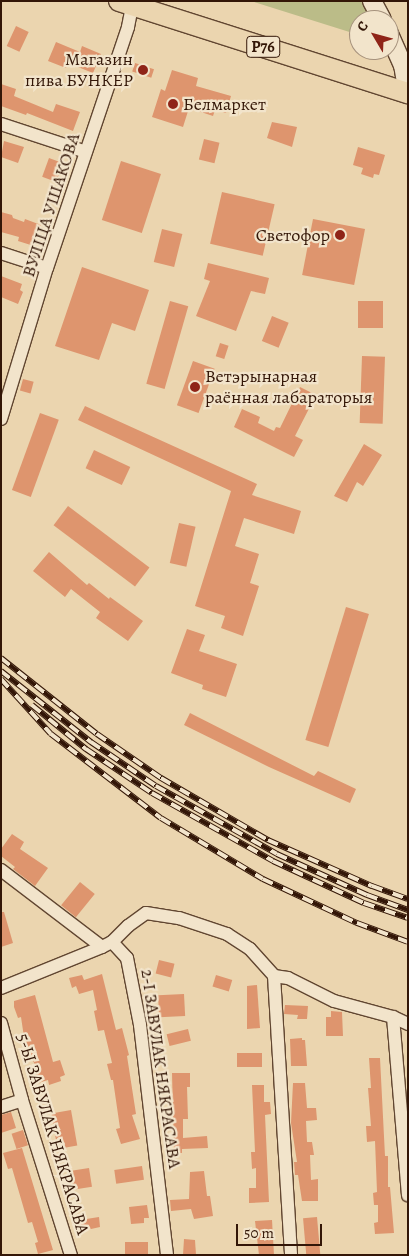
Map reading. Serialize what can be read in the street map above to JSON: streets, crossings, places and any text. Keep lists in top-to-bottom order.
{
  "streets": {
    "main road": ["Р76"],
    "street": ["ВУЛІЦА УШАКОВА", "2-І ЗАВУЛАК НЯКРАСАВА", "5-Ы ЗАВУЛАК НЯКРАСАВА"]
  },
  "crossings": [
    ["Р76", "ВУЛІЦА УШАКОВА"]
  ],
  "places": [
    "Магазин пива БУНКЕР",
    "Белмаркет",
    "Светофор",
    "Ветэрынарная раённая лабараторыя"
  ],
  "scale_bar": "50 m",
  "north": "top left"
}
